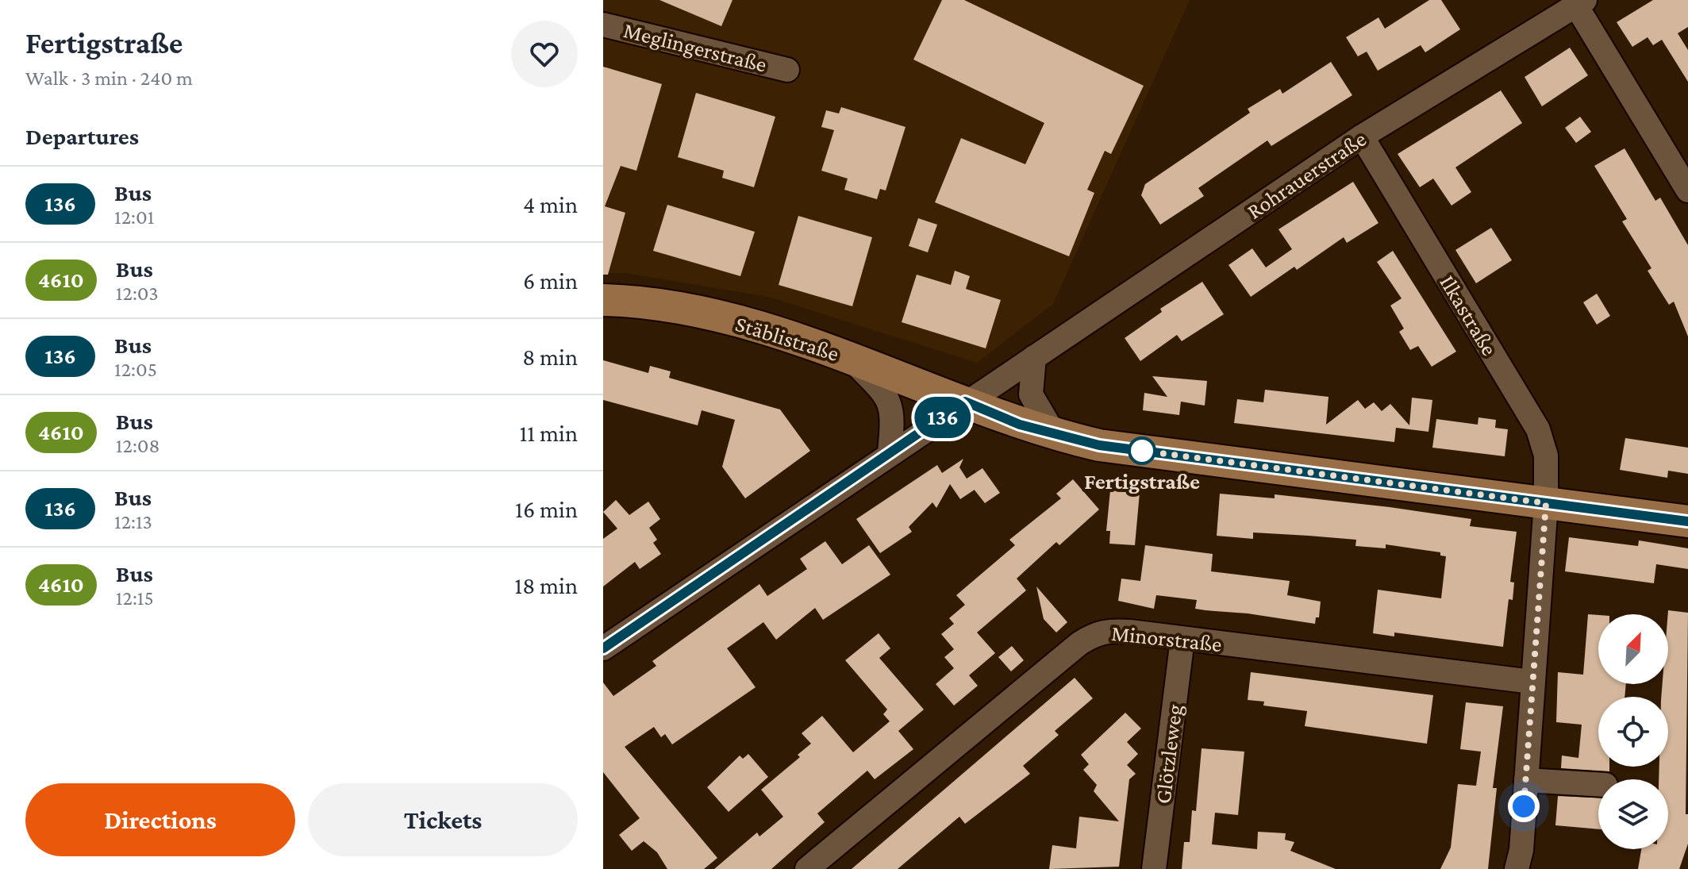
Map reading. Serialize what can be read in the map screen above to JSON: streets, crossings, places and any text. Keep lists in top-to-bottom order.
{
  "streets": {
    "main road": ["Stäblistraße"],
    "street": [
      "Meglingerstraße",
      "Rohrauerstraße",
      "Ilkastraße",
      "Minorstraße",
      "Glötzleweg"
    ]
  },
  "crossings": [
    ["Rohrauerstraße", "Ilkastraße"],
    ["Rohrauerstraße", "Stäblistraße"],
    ["Ilkastraße", "Stäblistraße"],
    ["Ilkastraße", "Minorstraße"],
    ["Minorstraße", "Glötzleweg"]
  ],
  "places": ["Fertigstraße"],
  "lines": ["bus line 136"],
  "north": "top right",
  "page": {
    "heading": [
      ["Fertigstraße", "Walk · 3 min · 240 m"],
      "Departures"
    ],
    "on_map": "136",
    "list": [
      {
        "mark": "136",
        "name": "Bus",
        "note": "12:01",
        "value": "4 min"
      },
      {
        "mark": "4610",
        "name": "Bus",
        "note": "12:03",
        "value": "6 min"
      },
      {
        "mark": "136",
        "name": "Bus",
        "note": "12:05",
        "value": "8 min"
      },
      {
        "mark": "4610",
        "name": "Bus",
        "note": "12:08",
        "value": "11 min"
      },
      {
        "mark": "136",
        "name": "Bus",
        "note": "12:13",
        "value": "16 min"
      },
      {
        "mark": "4610",
        "name": "Bus",
        "note": "12:15",
        "value": "18 min"
      }
    ],
    "buttons": ["Directions", "Tickets"]
  }
}
